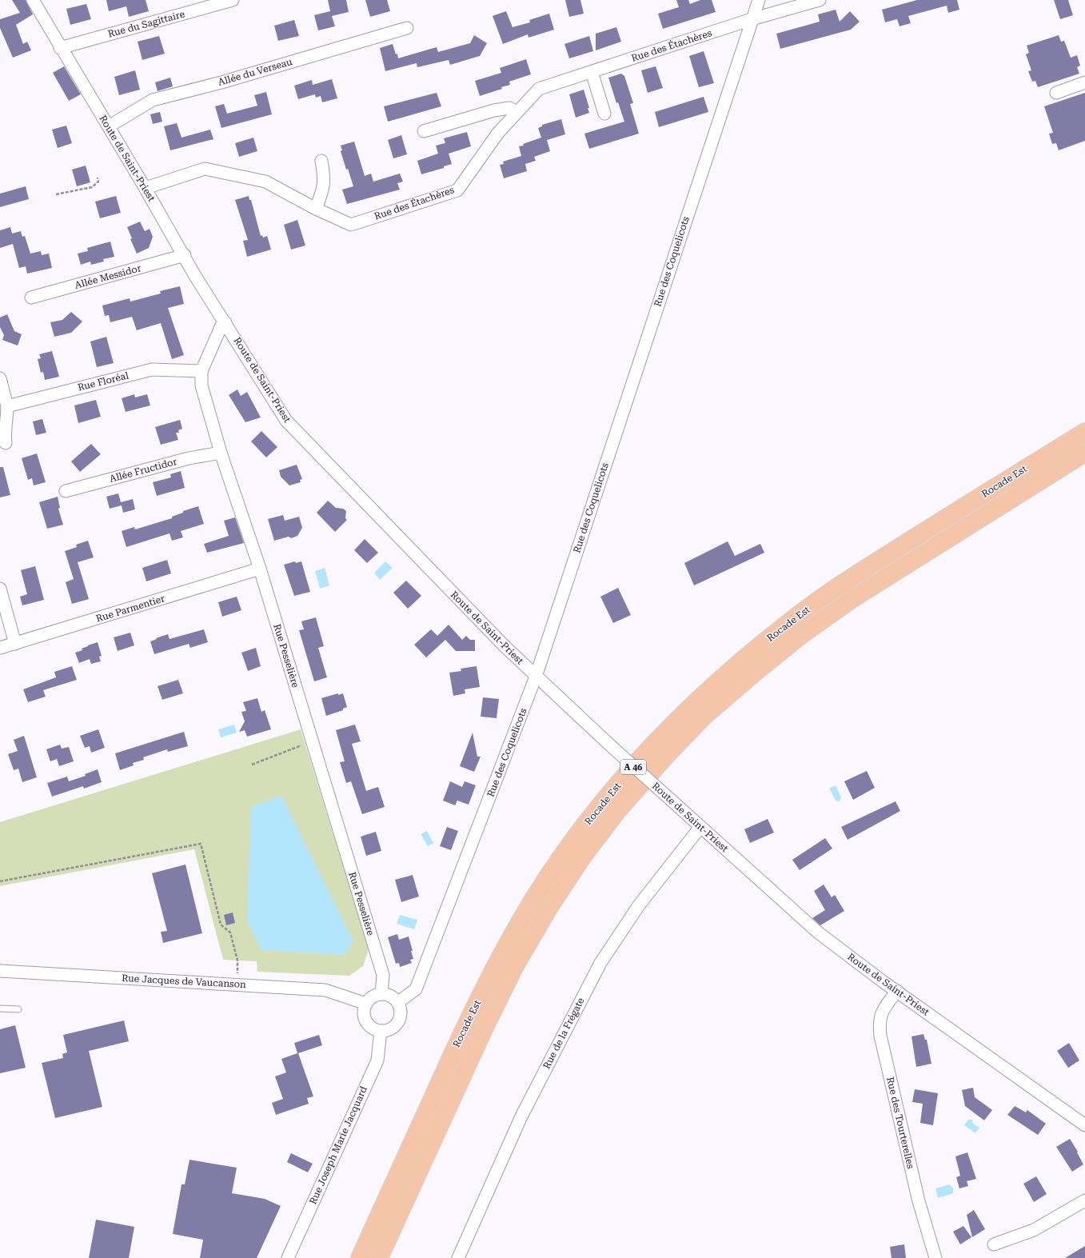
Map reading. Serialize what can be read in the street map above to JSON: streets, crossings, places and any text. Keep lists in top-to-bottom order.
{
  "streets": {
    "highway": ["Rocade Est", "A 46"],
    "street": [
      "Rue du Sagittaire",
      "Rue des Étachères",
      "Allée du Verseau",
      "Route de Saint-Priest",
      "Rue des Coquelicots",
      "Allée Messidor",
      "Rue Floréal",
      "Allée Fructidor",
      "Rue Parmentier",
      "Rue Pesselière",
      "Rue Jacques de Vaucanson",
      "Rue de la Frégate",
      "Rue des Tourterelles",
      "Rue Joseph Marie Jacquard"
    ]
  },
  "crossings": [
    ["Rue du Sagittaire", "Route de Saint-Priest"],
    ["Rue des Étachères", "Route de Saint-Priest"],
    ["Rue des Étachères", "Rue des Coquelicots"],
    ["Allée du Verseau", "Route de Saint-Priest"],
    ["Route de Saint-Priest", "Rue des Coquelicots"],
    ["Route de Saint-Priest", "Allée Messidor"],
    ["Route de Saint-Priest", "Rue Pesselière"],
    ["Route de Saint-Priest", "Rue de la Frégate"],
    ["Route de Saint-Priest", "Rue des Tourterelles"],
    ["Rue des Coquelicots", "Rue Pesselière"],
    ["Rue des Coquelicots", "Rue Jacques de Vaucanson"],
    ["Rue des Coquelicots", "Rue Joseph Marie Jacquard"],
    ["Rue Floréal", "Rue Pesselière"],
    ["Allée Fructidor", "Rue Pesselière"],
    ["Rue Parmentier", "Rue Pesselière"],
    ["Rue Pesselière", "Rue Jacques de Vaucanson"],
    ["Rue Pesselière", "Rue Joseph Marie Jacquard"],
    ["Rue Jacques de Vaucanson", "Rue Joseph Marie Jacquard"]
  ]
}
